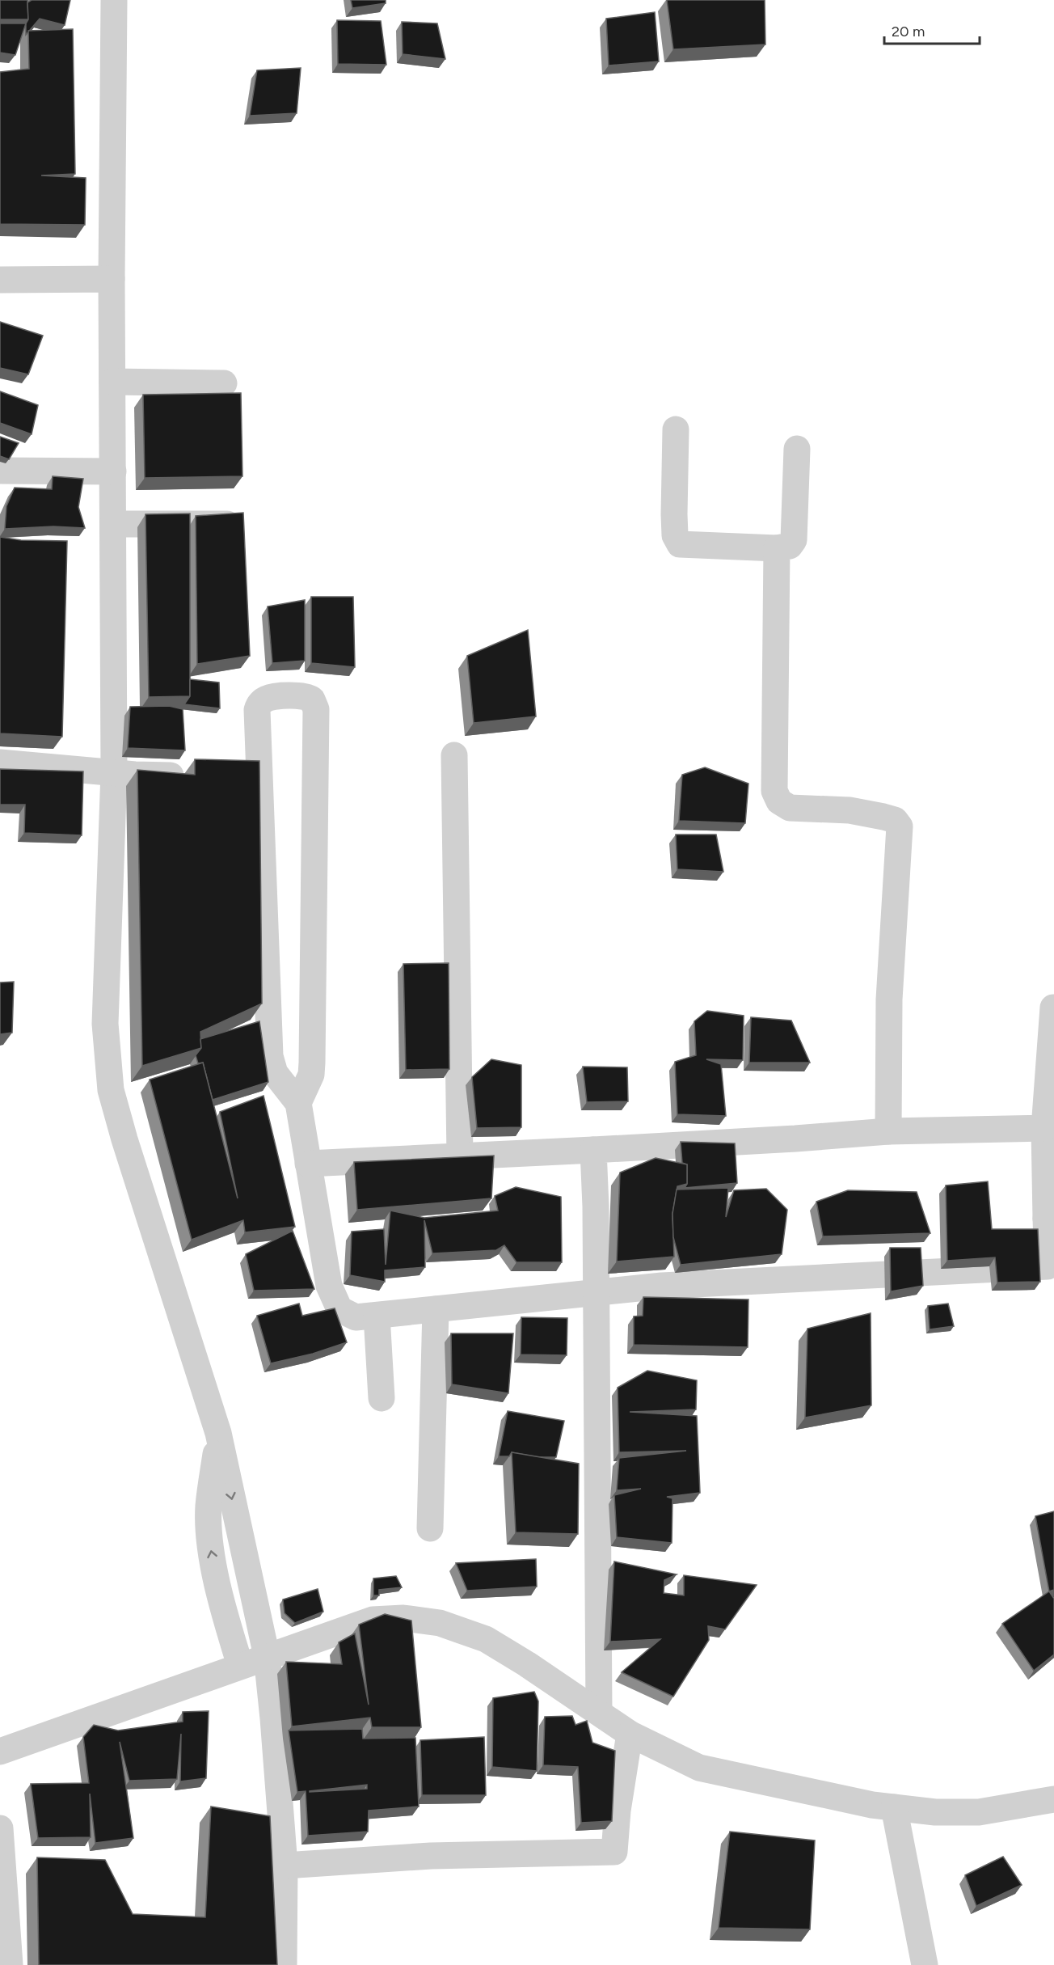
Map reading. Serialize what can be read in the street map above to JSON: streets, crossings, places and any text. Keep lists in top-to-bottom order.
{
  "scale_bar": "20 m"
}
